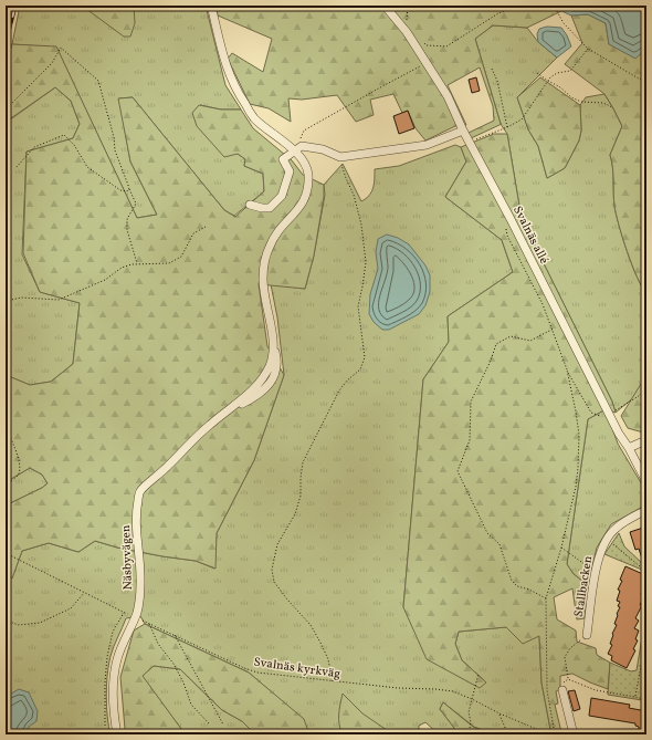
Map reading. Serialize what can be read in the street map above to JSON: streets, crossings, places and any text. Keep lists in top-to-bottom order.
{
  "streets": {
    "street": ["Svalnäs allé", "Näsbyvägen", "Stallbacken"],
    "path": ["Svalnäs kyrkväg"]
  },
  "crossings": [
    ["Näsbyvägen", "Svalnäs kyrkväg"]
  ]
}
